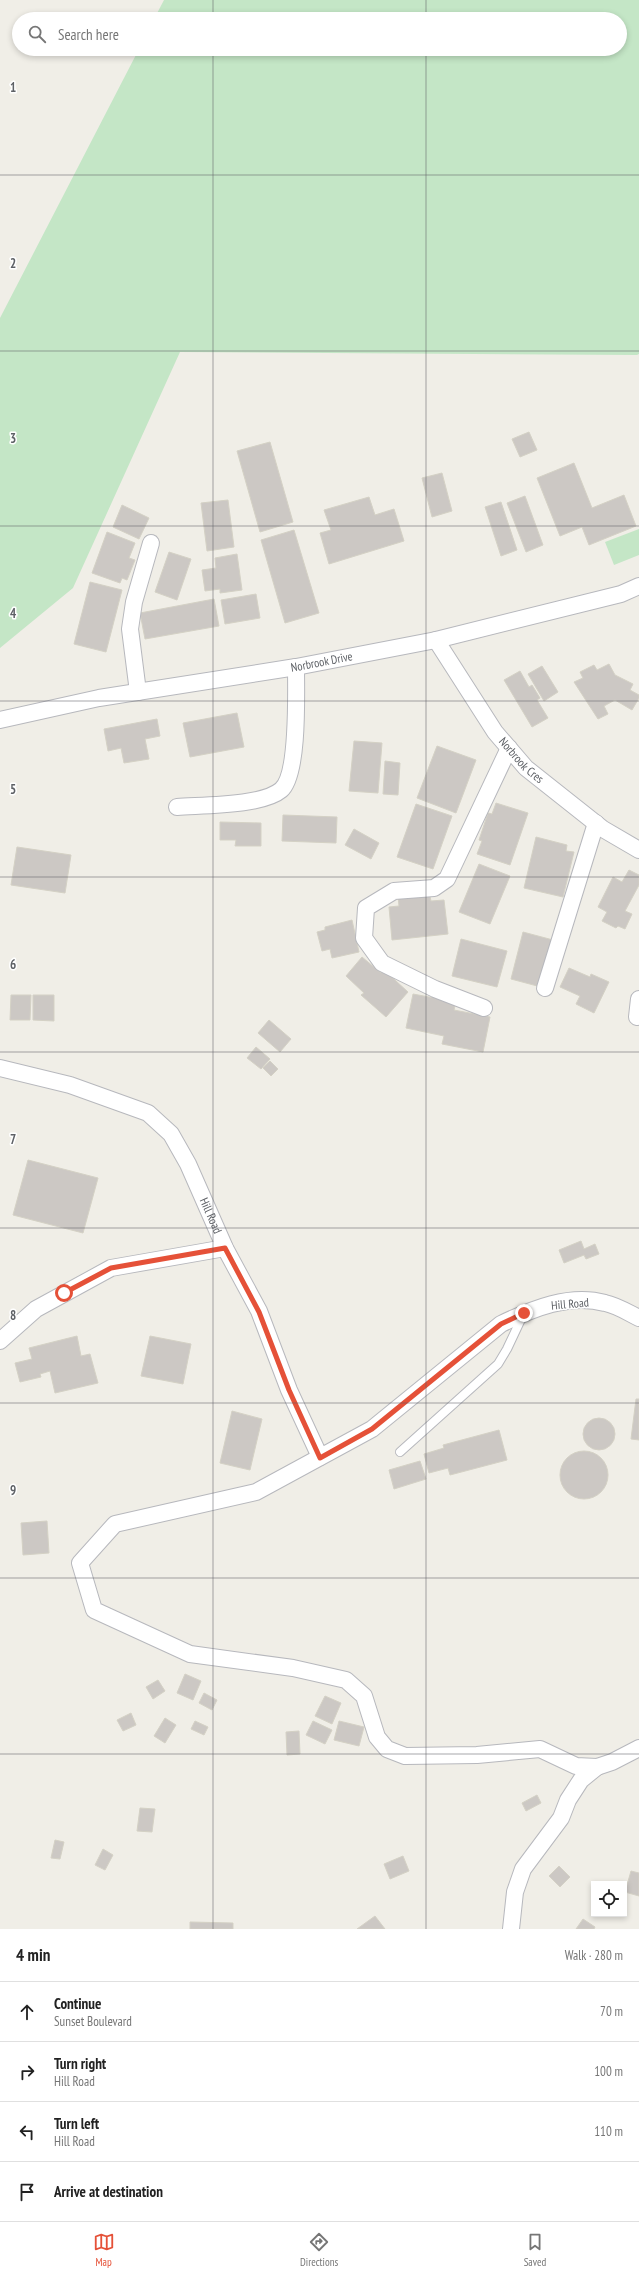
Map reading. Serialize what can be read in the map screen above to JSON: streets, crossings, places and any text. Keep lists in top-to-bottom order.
{
  "streets": {
    "street": ["Norbrook Drive", "Norbrook Cres", "Hill Road"]
  },
  "crossings": [
    ["Norbrook Drive", "Norbrook Cres"]
  ],
  "page": {
    "search": "Search here",
    "heading": ["4 min", "Walk · 280 m"],
    "list": [
      ["Continue", "Sunset Boulevard", "70 m"],
      ["Turn right", "Hill Road", "100 m"],
      ["Turn left", "Hill Road", "110 m"],
      "Arrive at destination"
    ],
    "nav": ["Map", "Directions", "Saved"]
  },
  "grid": {
    "rows": [
      "1",
      "2",
      "3",
      "4",
      "5",
      "6",
      "7",
      "8",
      "9"
    ]
  }
}
